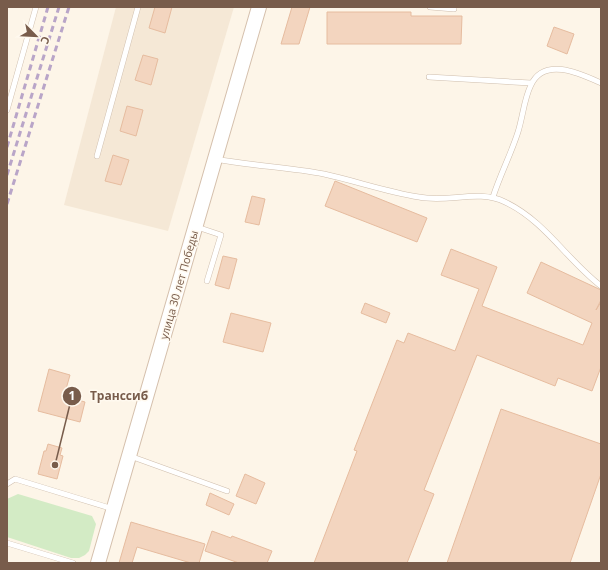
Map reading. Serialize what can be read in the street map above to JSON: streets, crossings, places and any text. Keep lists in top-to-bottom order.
{
  "streets": {
    "main road": ["улица 30 лет Победы"]
  },
  "places": ["Транссиб"],
  "north": "bottom right"
}
